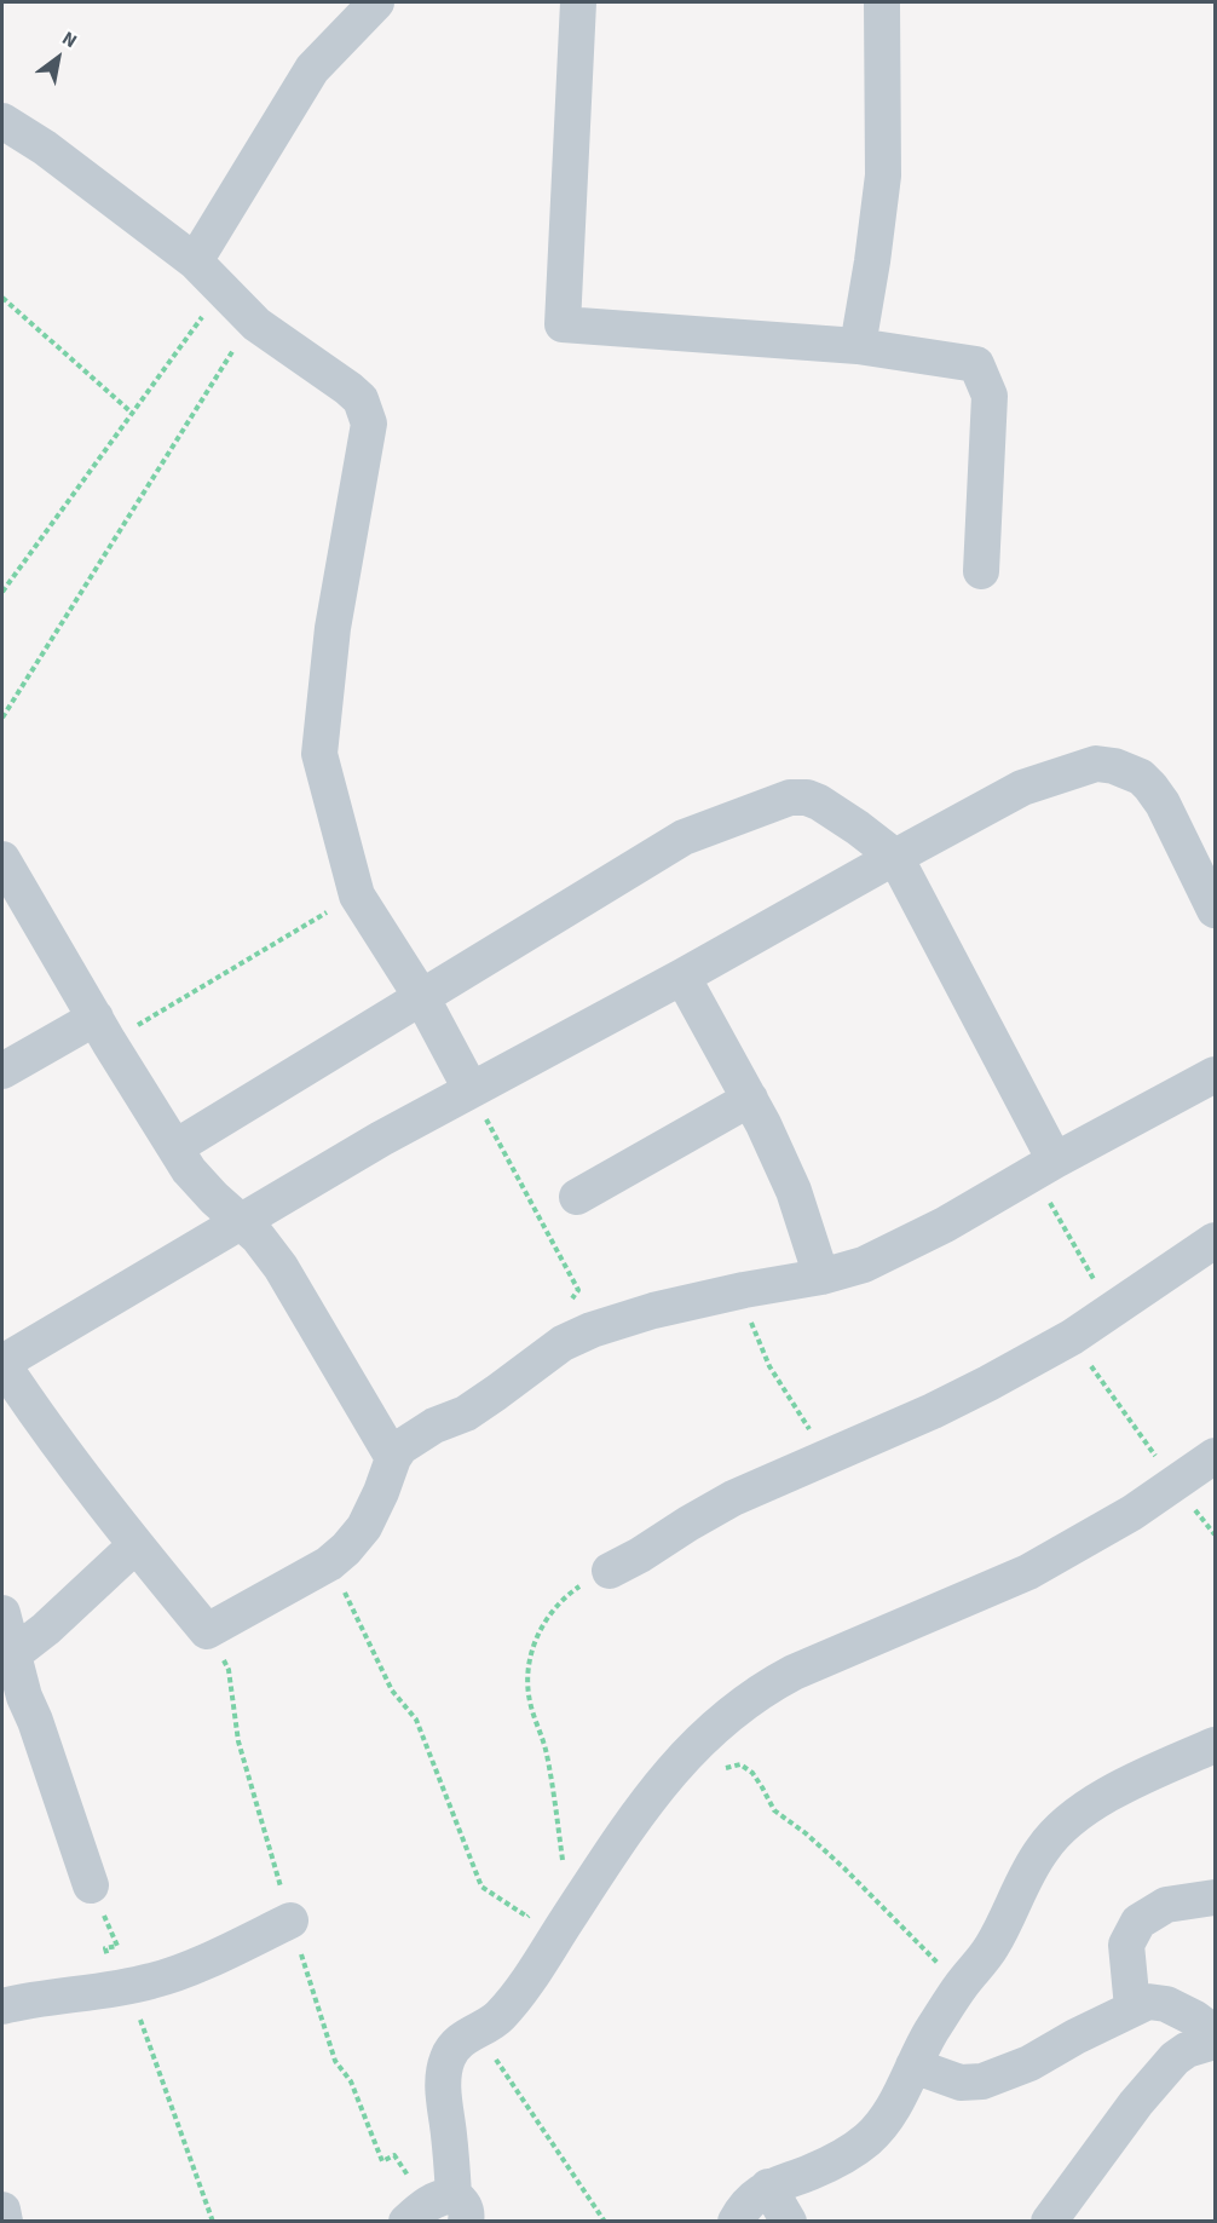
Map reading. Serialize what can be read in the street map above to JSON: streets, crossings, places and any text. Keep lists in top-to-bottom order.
{
  "north": "top right"
}
